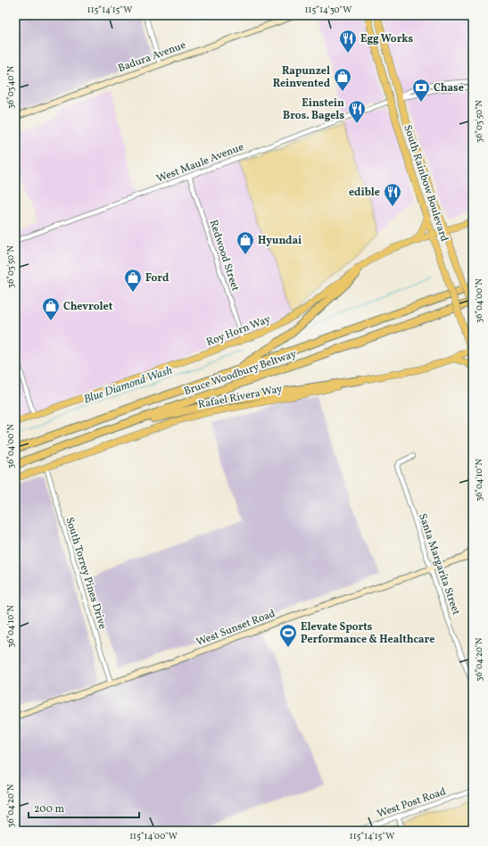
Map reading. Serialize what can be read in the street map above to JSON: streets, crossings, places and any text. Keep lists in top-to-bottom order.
{
  "streets": {
    "highway": ["Bruce Woodbury Beltway"],
    "main road": [
      "Badura Avenue",
      "South Rainbow Boulevard",
      "Roy Horn Way",
      "Rafael Rivera Way",
      "West Sunset Road"
    ],
    "street": [
      "West Maule Avenue",
      "Redwood Street",
      "Santa Margarita Street",
      "South Torrey Pines Drive",
      "West Post Road"
    ]
  },
  "crossings": [
    ["West Maule Avenue", "South Rainbow Boulevard"],
    ["West Maule Avenue", "Redwood Street"],
    ["South Rainbow Boulevard", "Roy Horn Way"],
    ["South Rainbow Boulevard", "Rafael Rivera Way"],
    ["Redwood Street", "Roy Horn Way"],
    ["Rafael Rivera Way", "South Torrey Pines Drive"],
    ["Santa Margarita Street", "West Sunset Road"],
    ["South Torrey Pines Drive", "West Sunset Road"]
  ],
  "water": ["Blue Diamond Wash"],
  "places": {
    "restaurant": ["Egg Works", "Einstein Bros. Bagels", "edible"],
    "shop": [
      "Rapunzel Reinvented",
      "Hyundai",
      "Ford",
      "Chevrolet"
    ],
    "bank": ["Chase"],
    "sports": ["Elevate Sports Performance & Healthcare"]
  },
  "scale_bar": "200 m",
  "coordinates": [
    "115°14'15\"W",
    "115°14'30\"W",
    "36°03'40\"N",
    "36°03'50\"N",
    "36°04'00\"N",
    "36°04'10\"N",
    "36°04'20\"N",
    "115°14'00\"W"
  ]
}
